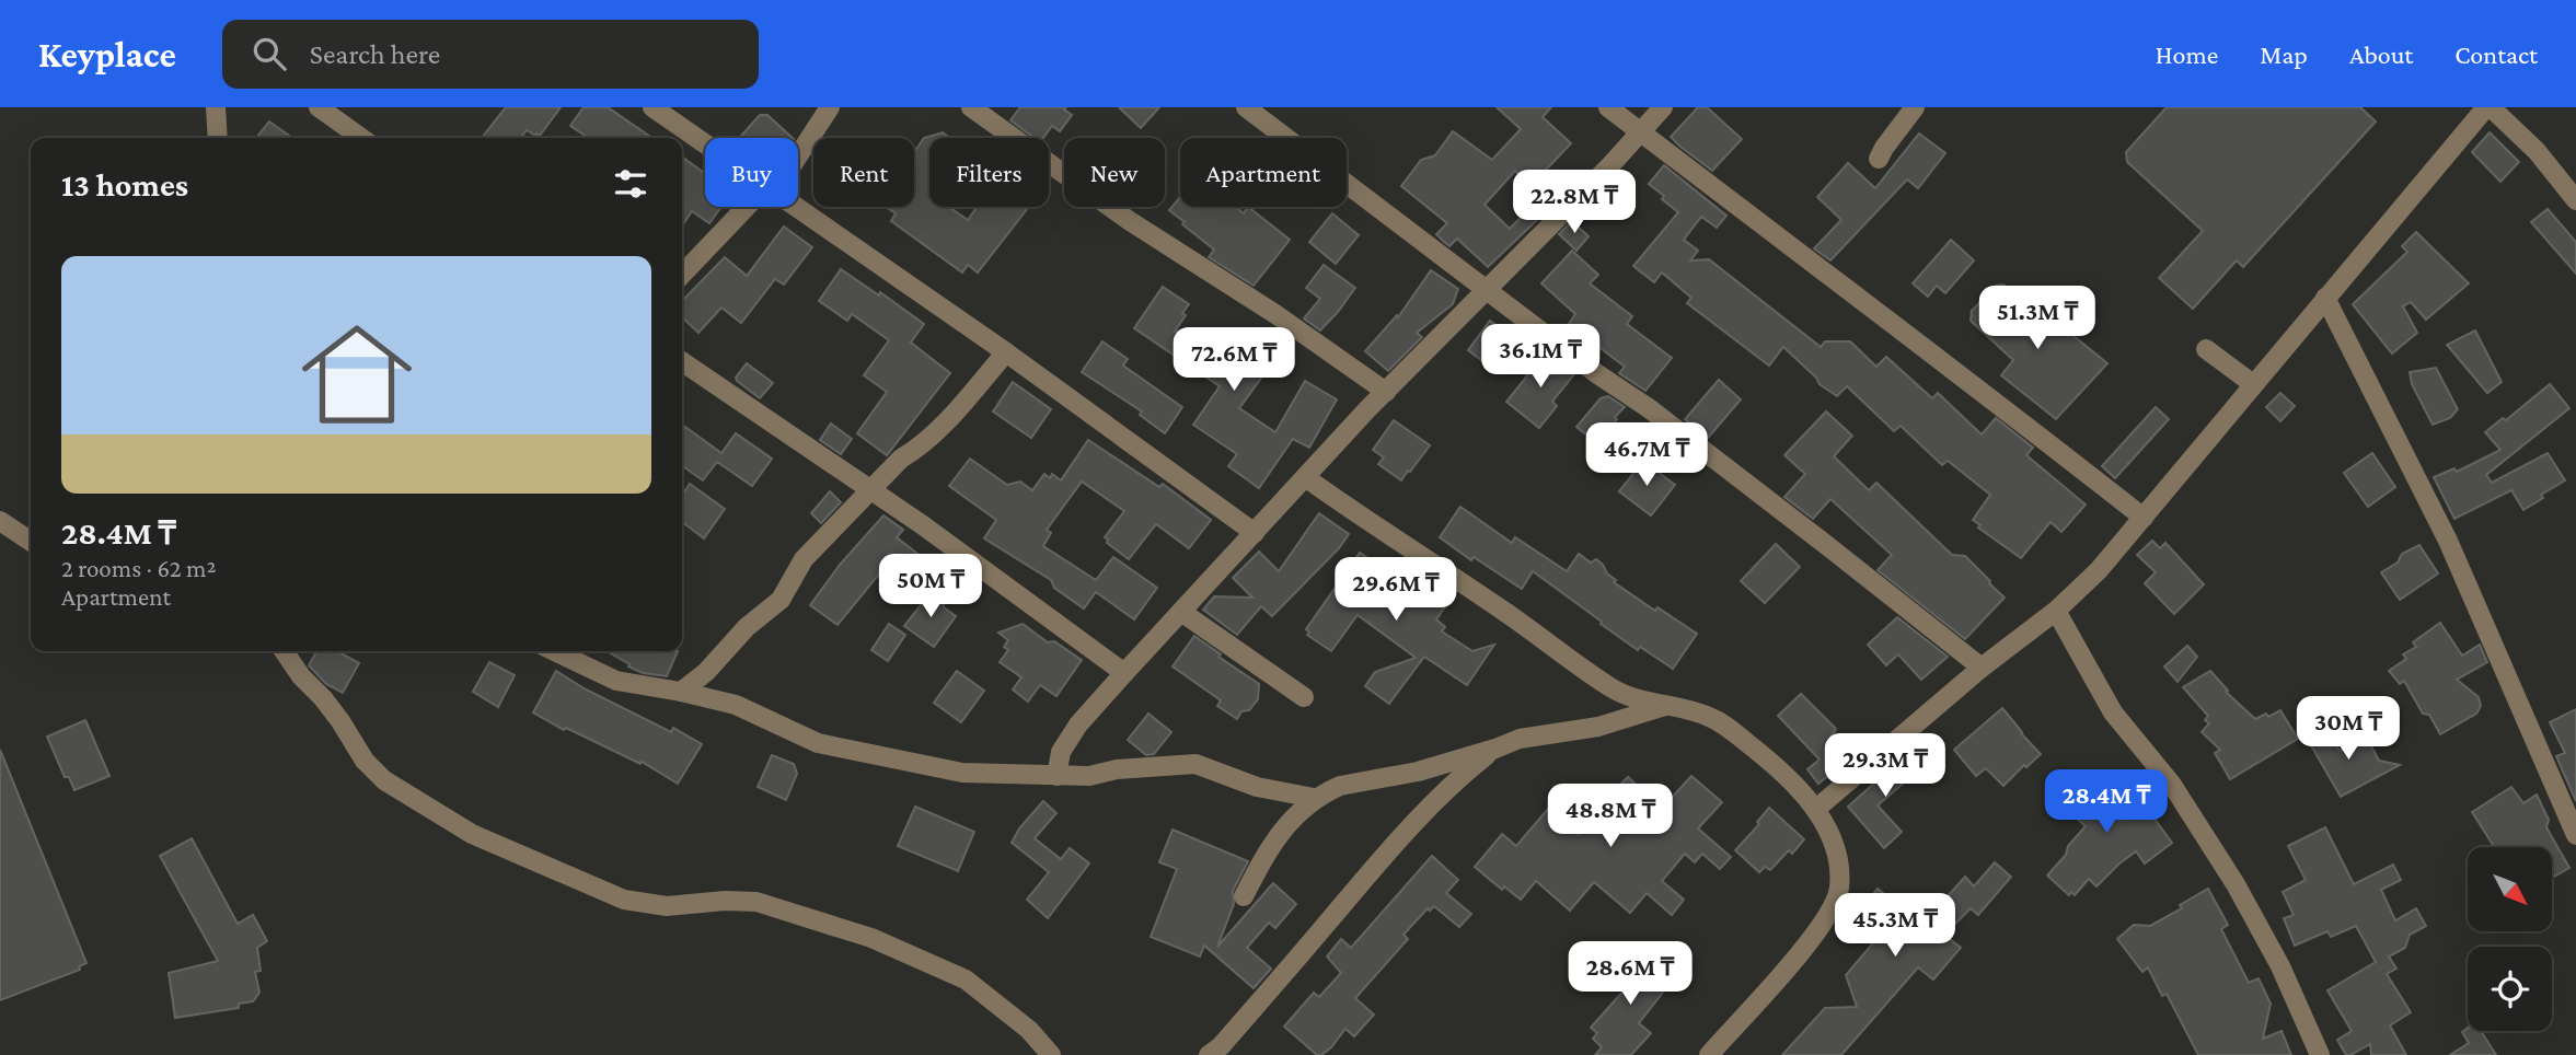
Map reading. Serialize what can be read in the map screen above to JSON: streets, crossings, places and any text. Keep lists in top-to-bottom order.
{
  "north": "bottom right",
  "page": {
    "header": "Keyplace",
    "search": "Search here",
    "nav": [
      "Home",
      "Map",
      "About",
      "Contact"
    ],
    "chip": [
      "Buy",
      "Rent",
      "Filters",
      "New",
      "Apartment"
    ],
    "heading": "13 homes",
    "price": [
      "22.8M ₸",
      "51.3M ₸",
      "36.1M ₸",
      "72.6M ₸",
      "46.7M ₸",
      "50M ₸",
      "29.6M ₸",
      "30M ₸",
      "29.3M ₸",
      "28.4M ₸",
      "48.8M ₸",
      "45.3M ₸",
      "28.6M ₸"
    ],
    "list": [
      {
        "name": "28.4M ₸",
        "note": "2 rooms · 62 m² · Apartment"
      }
    ]
  }
}
